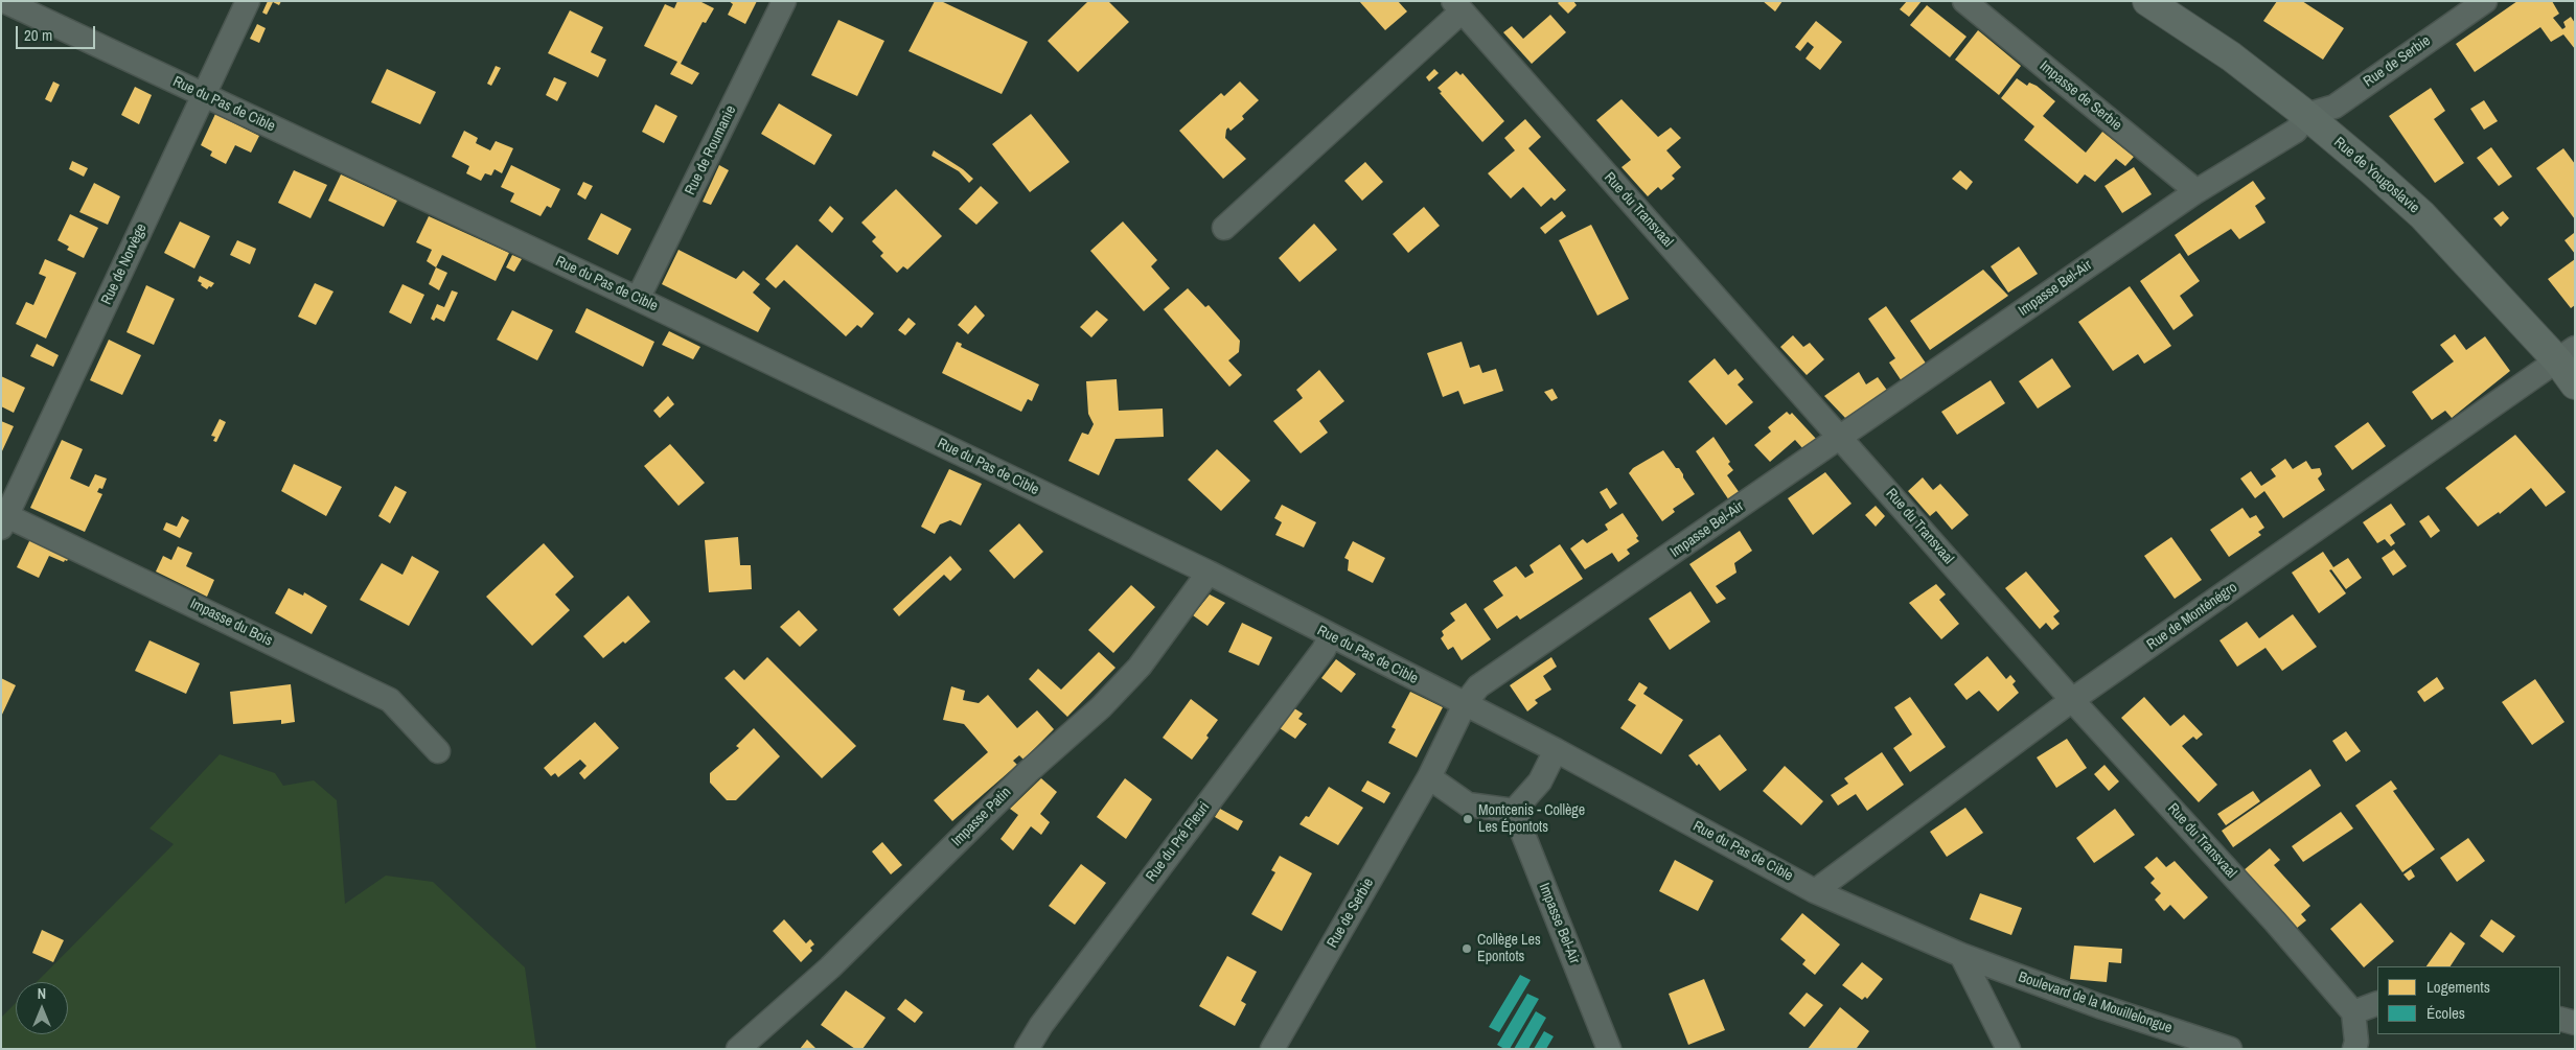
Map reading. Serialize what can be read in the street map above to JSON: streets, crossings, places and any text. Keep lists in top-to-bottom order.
{
  "streets": {
    "main road": ["Rue de Yougoslavie"],
    "street": [
      "Rue de Serbie",
      "Impasse de Serbie",
      "Rue du Pas de Cible",
      "Rue de Roumanie",
      "Rue du Transvaal",
      "Rue de Norvège",
      "Impasse Bel-Air",
      "Rue de Monténégro",
      "Impasse du Bois",
      "Impasse Patin",
      "Rue du Pré Fleuri",
      "Boulevard de la Mouillelongue"
    ]
  },
  "crossings": [
    ["Rue de Serbie", "Rue de Yougoslavie"],
    ["Rue de Serbie", "Impasse Bel-Air"],
    ["Impasse de Serbie", "Impasse Bel-Air"],
    ["Rue du Pas de Cible", "Rue de Roumanie"],
    ["Rue du Pas de Cible", "Rue de Norvège"],
    ["Rue du Pas de Cible", "Impasse Bel-Air"],
    ["Rue du Pas de Cible", "Rue de Monténégro"],
    ["Rue du Pas de Cible", "Impasse Patin"],
    ["Rue du Pas de Cible", "Rue du Pré Fleuri"],
    ["Rue du Pas de Cible", "Boulevard de la Mouillelongue"],
    ["Rue de Yougoslavie", "Impasse Bel-Air"],
    ["Rue de Yougoslavie", "Rue de Monténégro"],
    ["Rue du Transvaal", "Impasse Bel-Air"],
    ["Rue du Transvaal", "Rue de Monténégro"],
    ["Rue de Norvège", "Impasse du Bois"]
  ],
  "places": ["Montcenis - Collège Les Épontots", "Collège Les Epontots"],
  "legend": ["Logements", "Écoles"],
  "scale_bar": "20 m",
  "north": "top"
}
